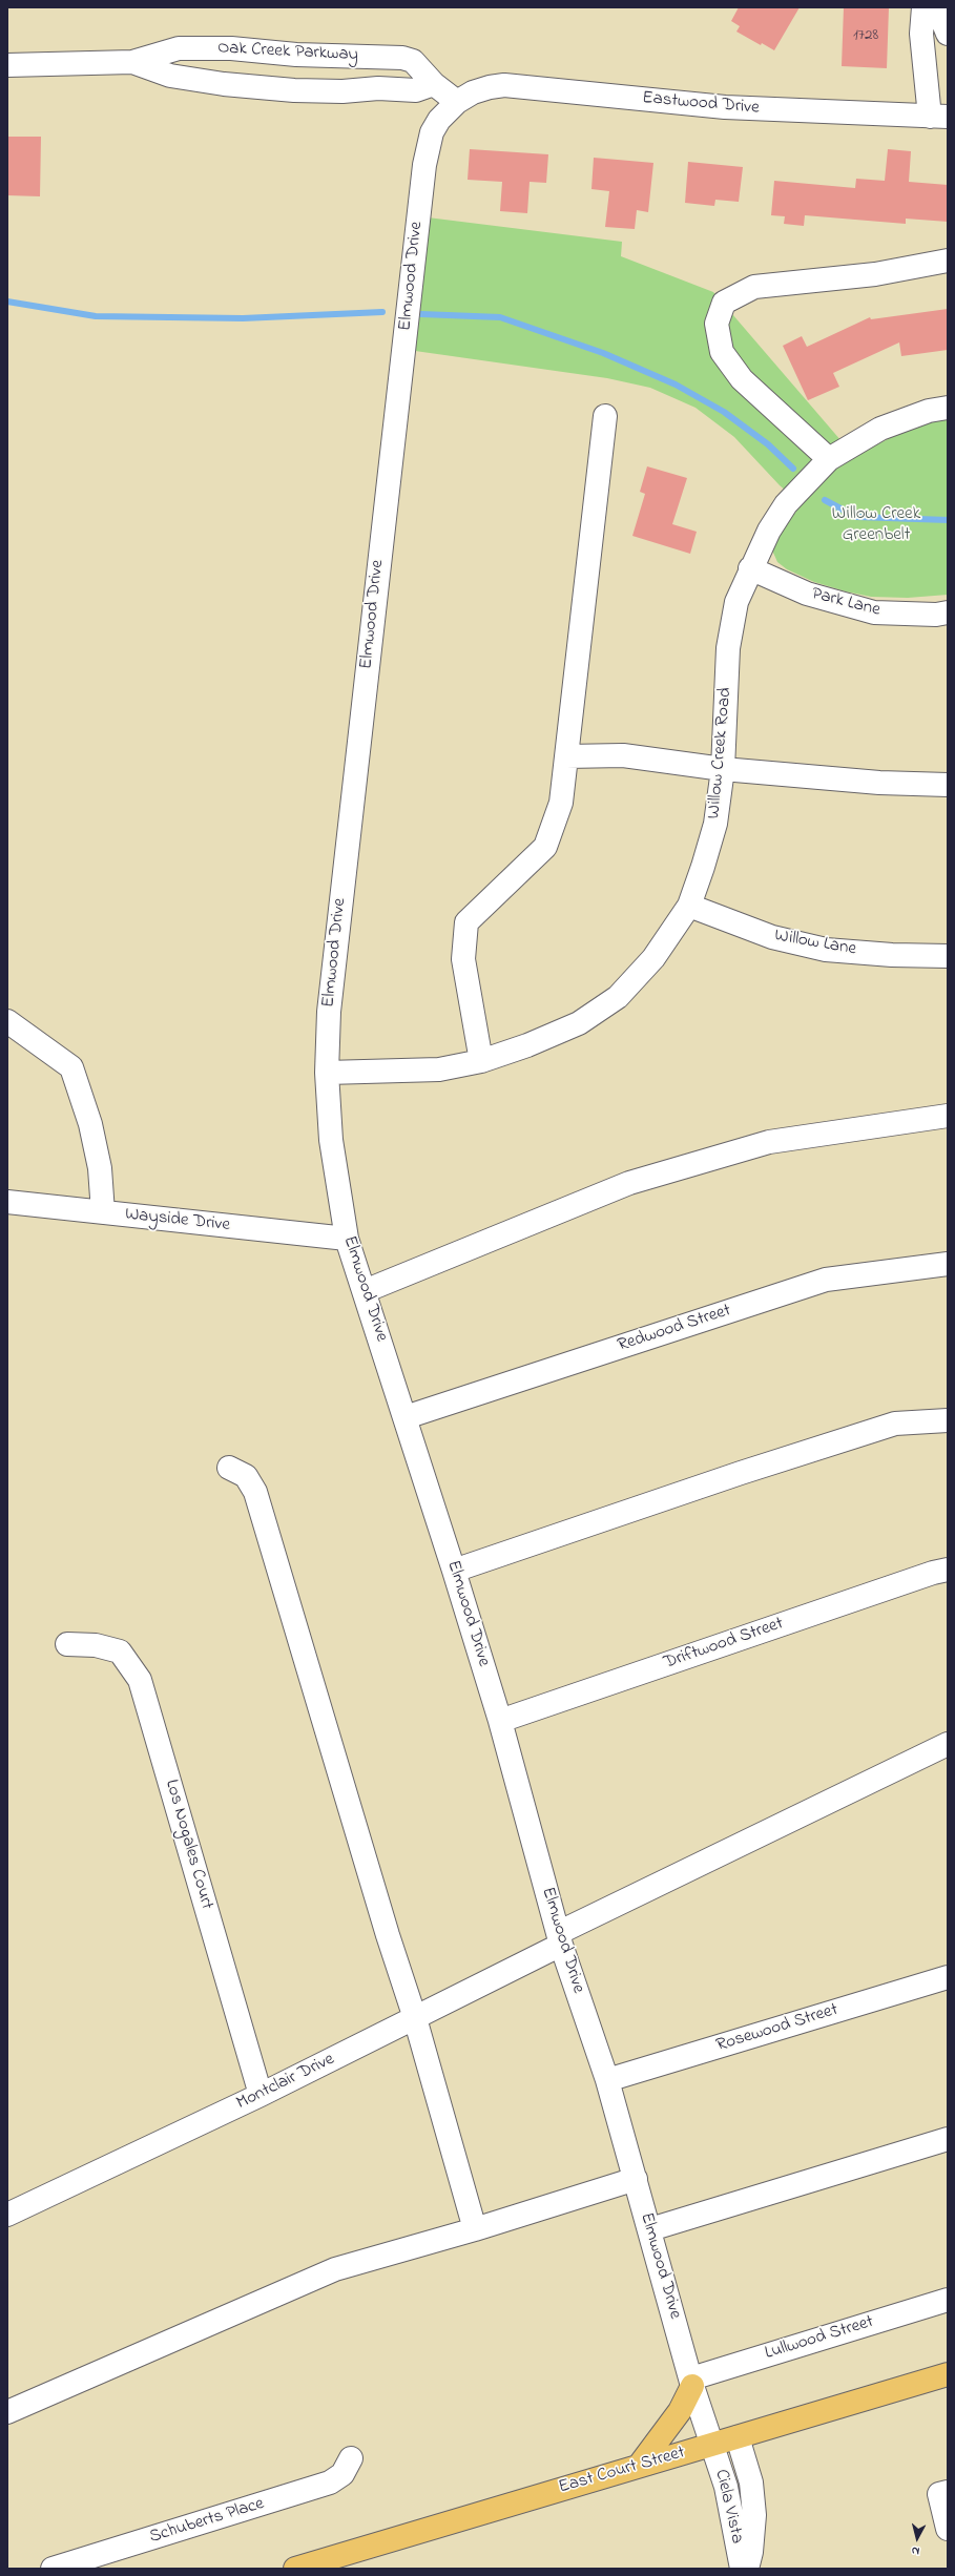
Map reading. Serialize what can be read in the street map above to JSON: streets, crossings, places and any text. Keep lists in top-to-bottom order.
{
  "streets": {
    "main road": ["East Court Street"],
    "street": [
      "Oak Creek Parkway",
      "Eastwood Drive",
      "Elmwood Drive",
      "Park Lane",
      "Willow Creek Road",
      "Willow Lane",
      "Wayside Drive",
      "Redwood Street",
      "Driftwood Street",
      "Los Nogales Court",
      "Rosewood Street",
      "Montclair Drive",
      "Lullwood Street",
      "Ciela Vista",
      "Schuberts Place"
    ]
  },
  "crossings": [
    ["Oak Creek Parkway", "Eastwood Drive"],
    ["Oak Creek Parkway", "Elmwood Drive"],
    ["Eastwood Drive", "Elmwood Drive"],
    ["Elmwood Drive", "Willow Creek Road"],
    ["Elmwood Drive", "Wayside Drive"],
    ["Elmwood Drive", "Redwood Street"],
    ["Elmwood Drive", "Driftwood Street"],
    ["Elmwood Drive", "Rosewood Street"],
    ["Elmwood Drive", "Montclair Drive"],
    ["Elmwood Drive", "Lullwood Street"],
    ["Elmwood Drive", "East Court Street"],
    ["Elmwood Drive", "Ciela Vista"],
    ["Park Lane", "Willow Creek Road"],
    ["Willow Creek Road", "Willow Lane"],
    ["Los Nogales Court", "Montclair Drive"],
    ["East Court Street", "Ciela Vista"]
  ],
  "parks": ["Willow Creek Greenbelt"],
  "house_numbers": ["1728"],
  "north": "bottom"
}
